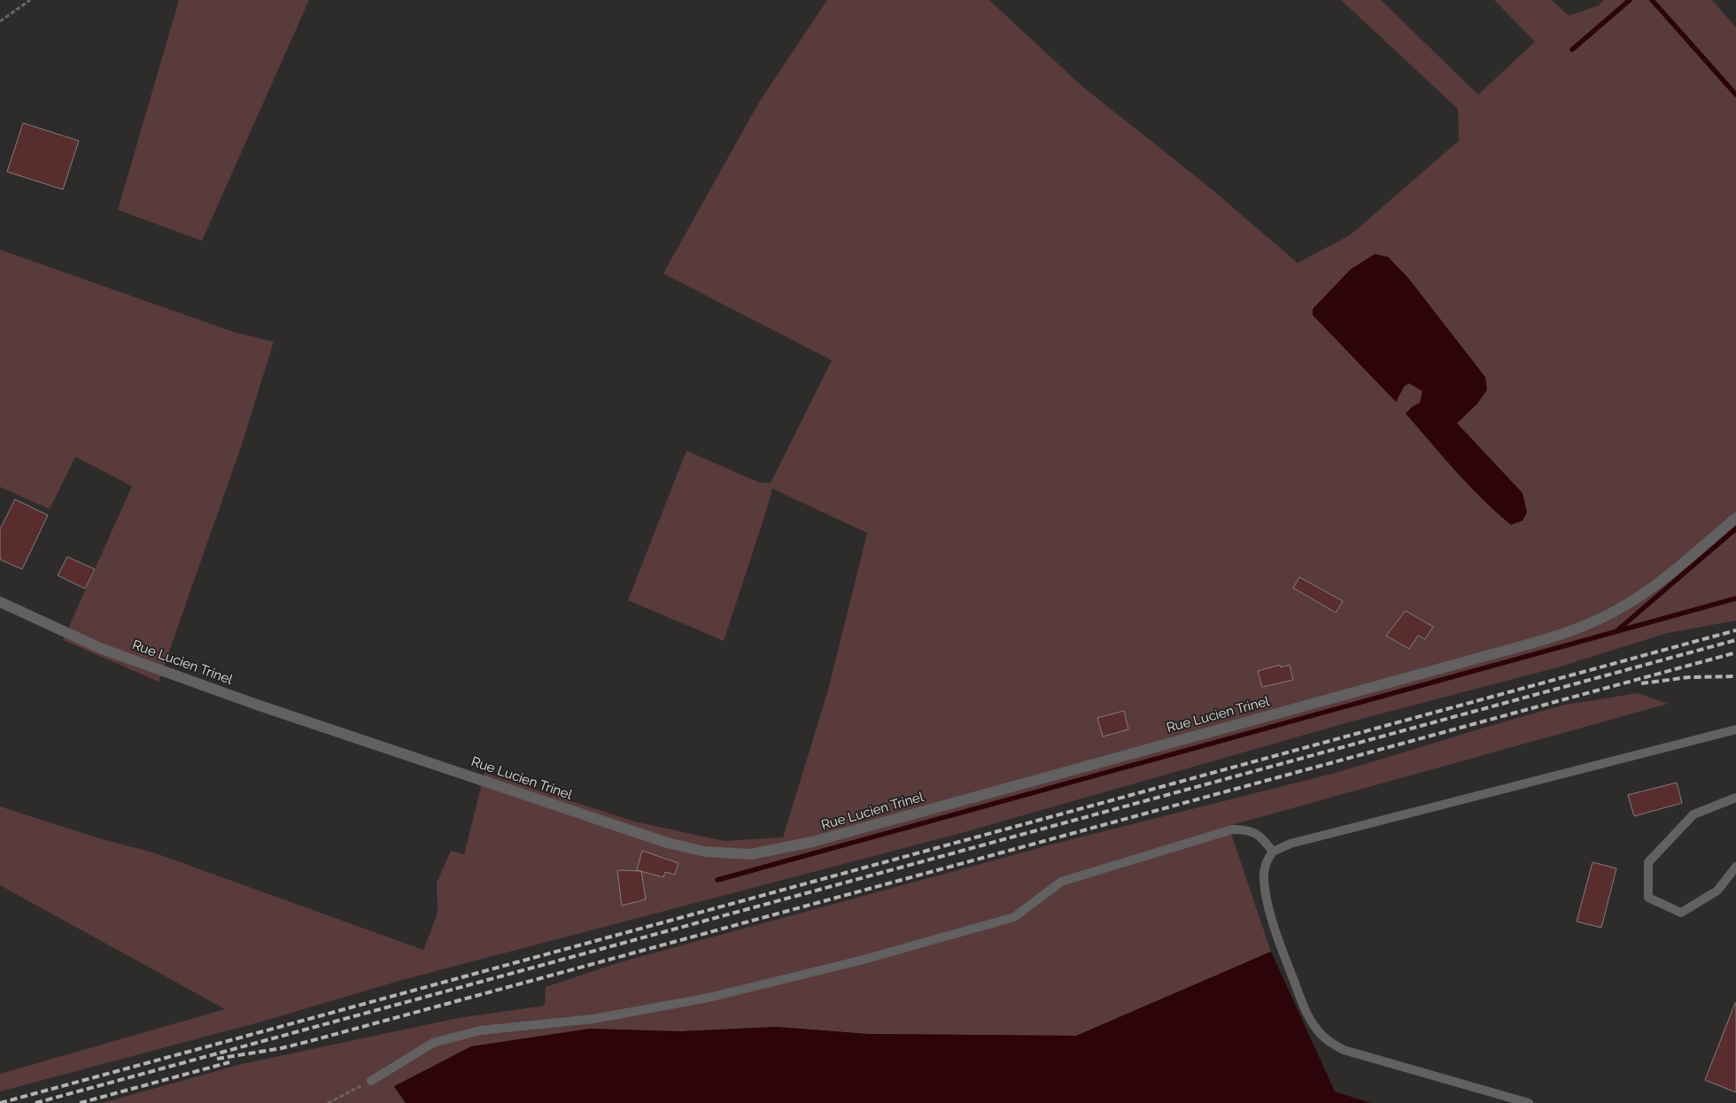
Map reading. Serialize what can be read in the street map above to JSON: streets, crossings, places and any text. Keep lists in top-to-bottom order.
{
  "streets": {
    "street": ["Rue Lucien Trinel"]
  }
}
